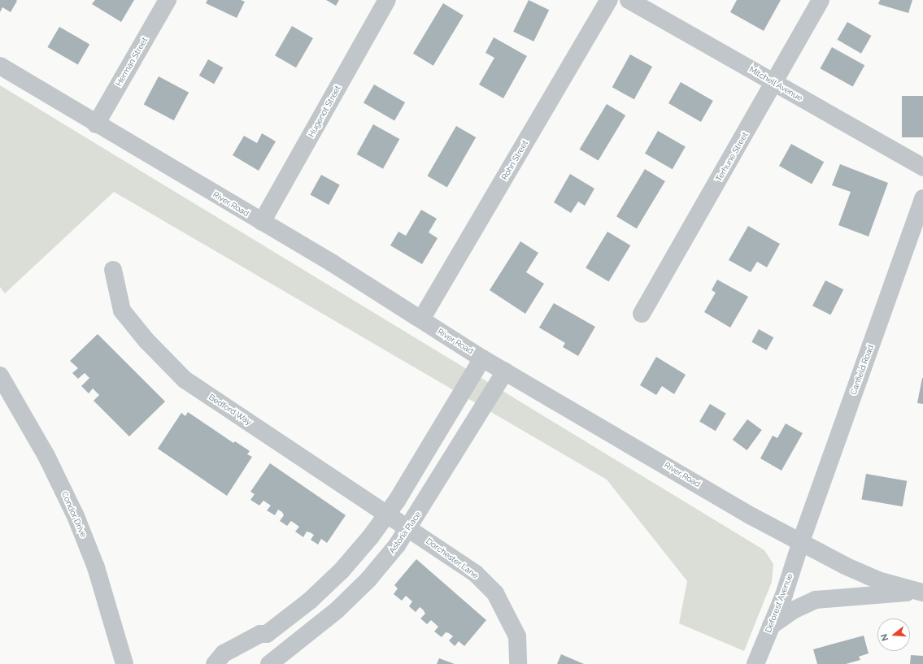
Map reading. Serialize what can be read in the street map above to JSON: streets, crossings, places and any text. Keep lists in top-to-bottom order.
{
  "streets": {
    "street": [
      "Herman Street",
      "Mitchell Avenue",
      "Hugenot Street",
      "Terhune Street",
      "Rohn Street",
      "River Road",
      "Canfield Road",
      "Bedford Way",
      "Condor Drive",
      "Astoria Place",
      "Dorchester Lane",
      "Deforest Avenue"
    ]
  },
  "crossings": [
    ["Herman Street", "River Road"],
    ["Mitchell Avenue", "Terhune Street"],
    ["Hugenot Street", "River Road"],
    ["Rohn Street", "River Road"],
    ["River Road", "Canfield Road"],
    ["River Road", "Astoria Place"],
    ["River Road", "Deforest Avenue"],
    ["Canfield Road", "Deforest Avenue"],
    ["Bedford Way", "Astoria Place"],
    ["Bedford Way", "Dorchester Lane"],
    ["Astoria Place", "Dorchester Lane"]
  ],
  "north": "left"
}
